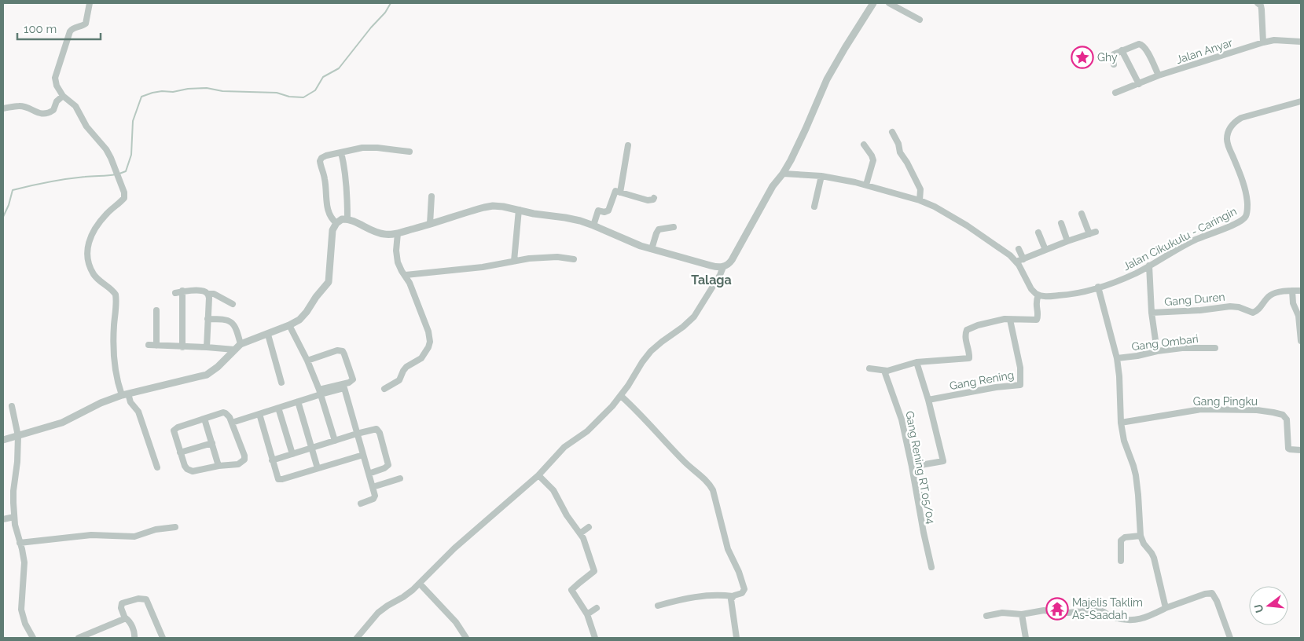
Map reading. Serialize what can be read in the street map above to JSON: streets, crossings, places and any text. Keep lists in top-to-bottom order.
{
  "streets": {
    "street": [
      "Jalan Anyar",
      "Jalan Cikukulu - Caringin",
      "Gang Duren",
      "Gang Ombari",
      "Gang Rening",
      "Gang Pingku",
      "Gang Rening RT.05/04"
    ]
  },
  "crossings": [
    ["Jalan Cikukulu - Caringin", "Gang Duren"],
    ["Gang Duren", "Gang Ombari"]
  ],
  "districts": ["Talaga"],
  "places": {
    "place": ["Ghy"],
    "temple": ["Majelis Taklim As-Saadah"]
  },
  "scale_bar": "100 m",
  "north": "left"
}
